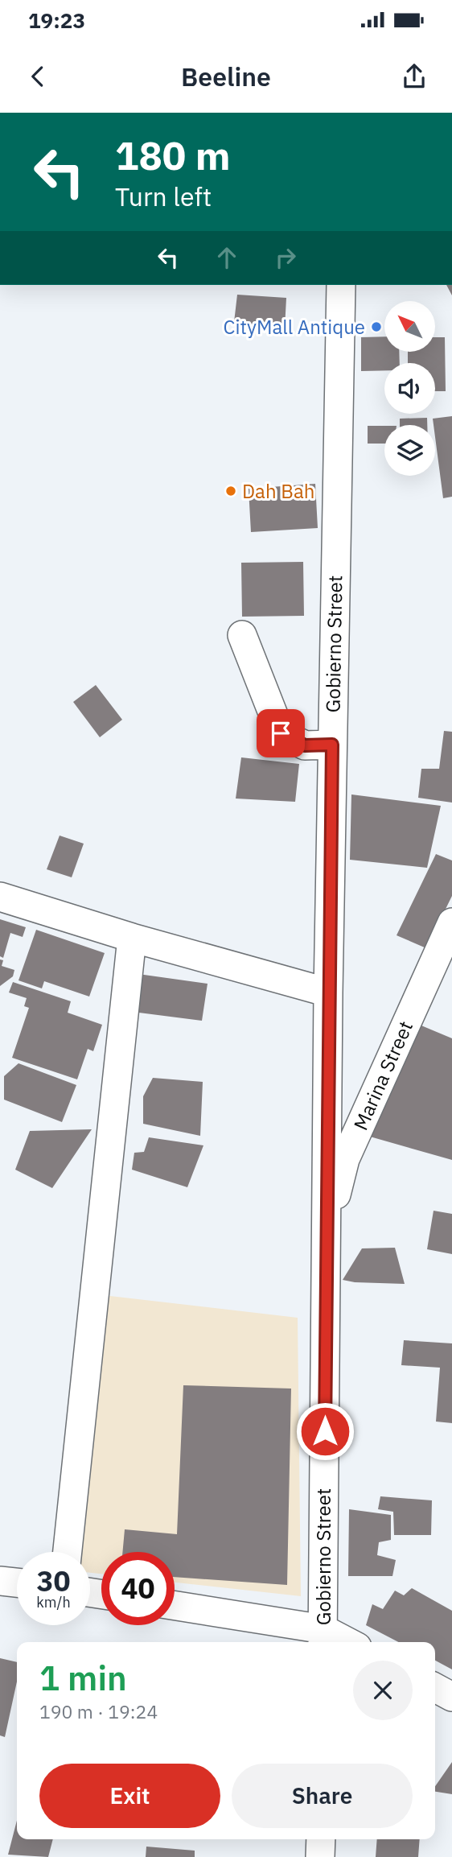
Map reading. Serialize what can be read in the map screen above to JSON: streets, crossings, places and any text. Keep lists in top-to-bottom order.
{
  "streets": {
    "street": ["Gobierno Street", "Marina Street"]
  },
  "crossings": [
    ["Gobierno Street", "Marina Street"]
  ],
  "places": ["CityMall Antique", "Dah Bah"],
  "north": "top left",
  "page": {
    "status": "19:23",
    "header": "Beeline",
    "turn": ["180 m", "Turn left"],
    "speed": "30 km/h",
    "limit": "40",
    "heading": ["1 min", "190 m · 19:24"],
    "buttons": ["Exit", "Share"]
  }
}
